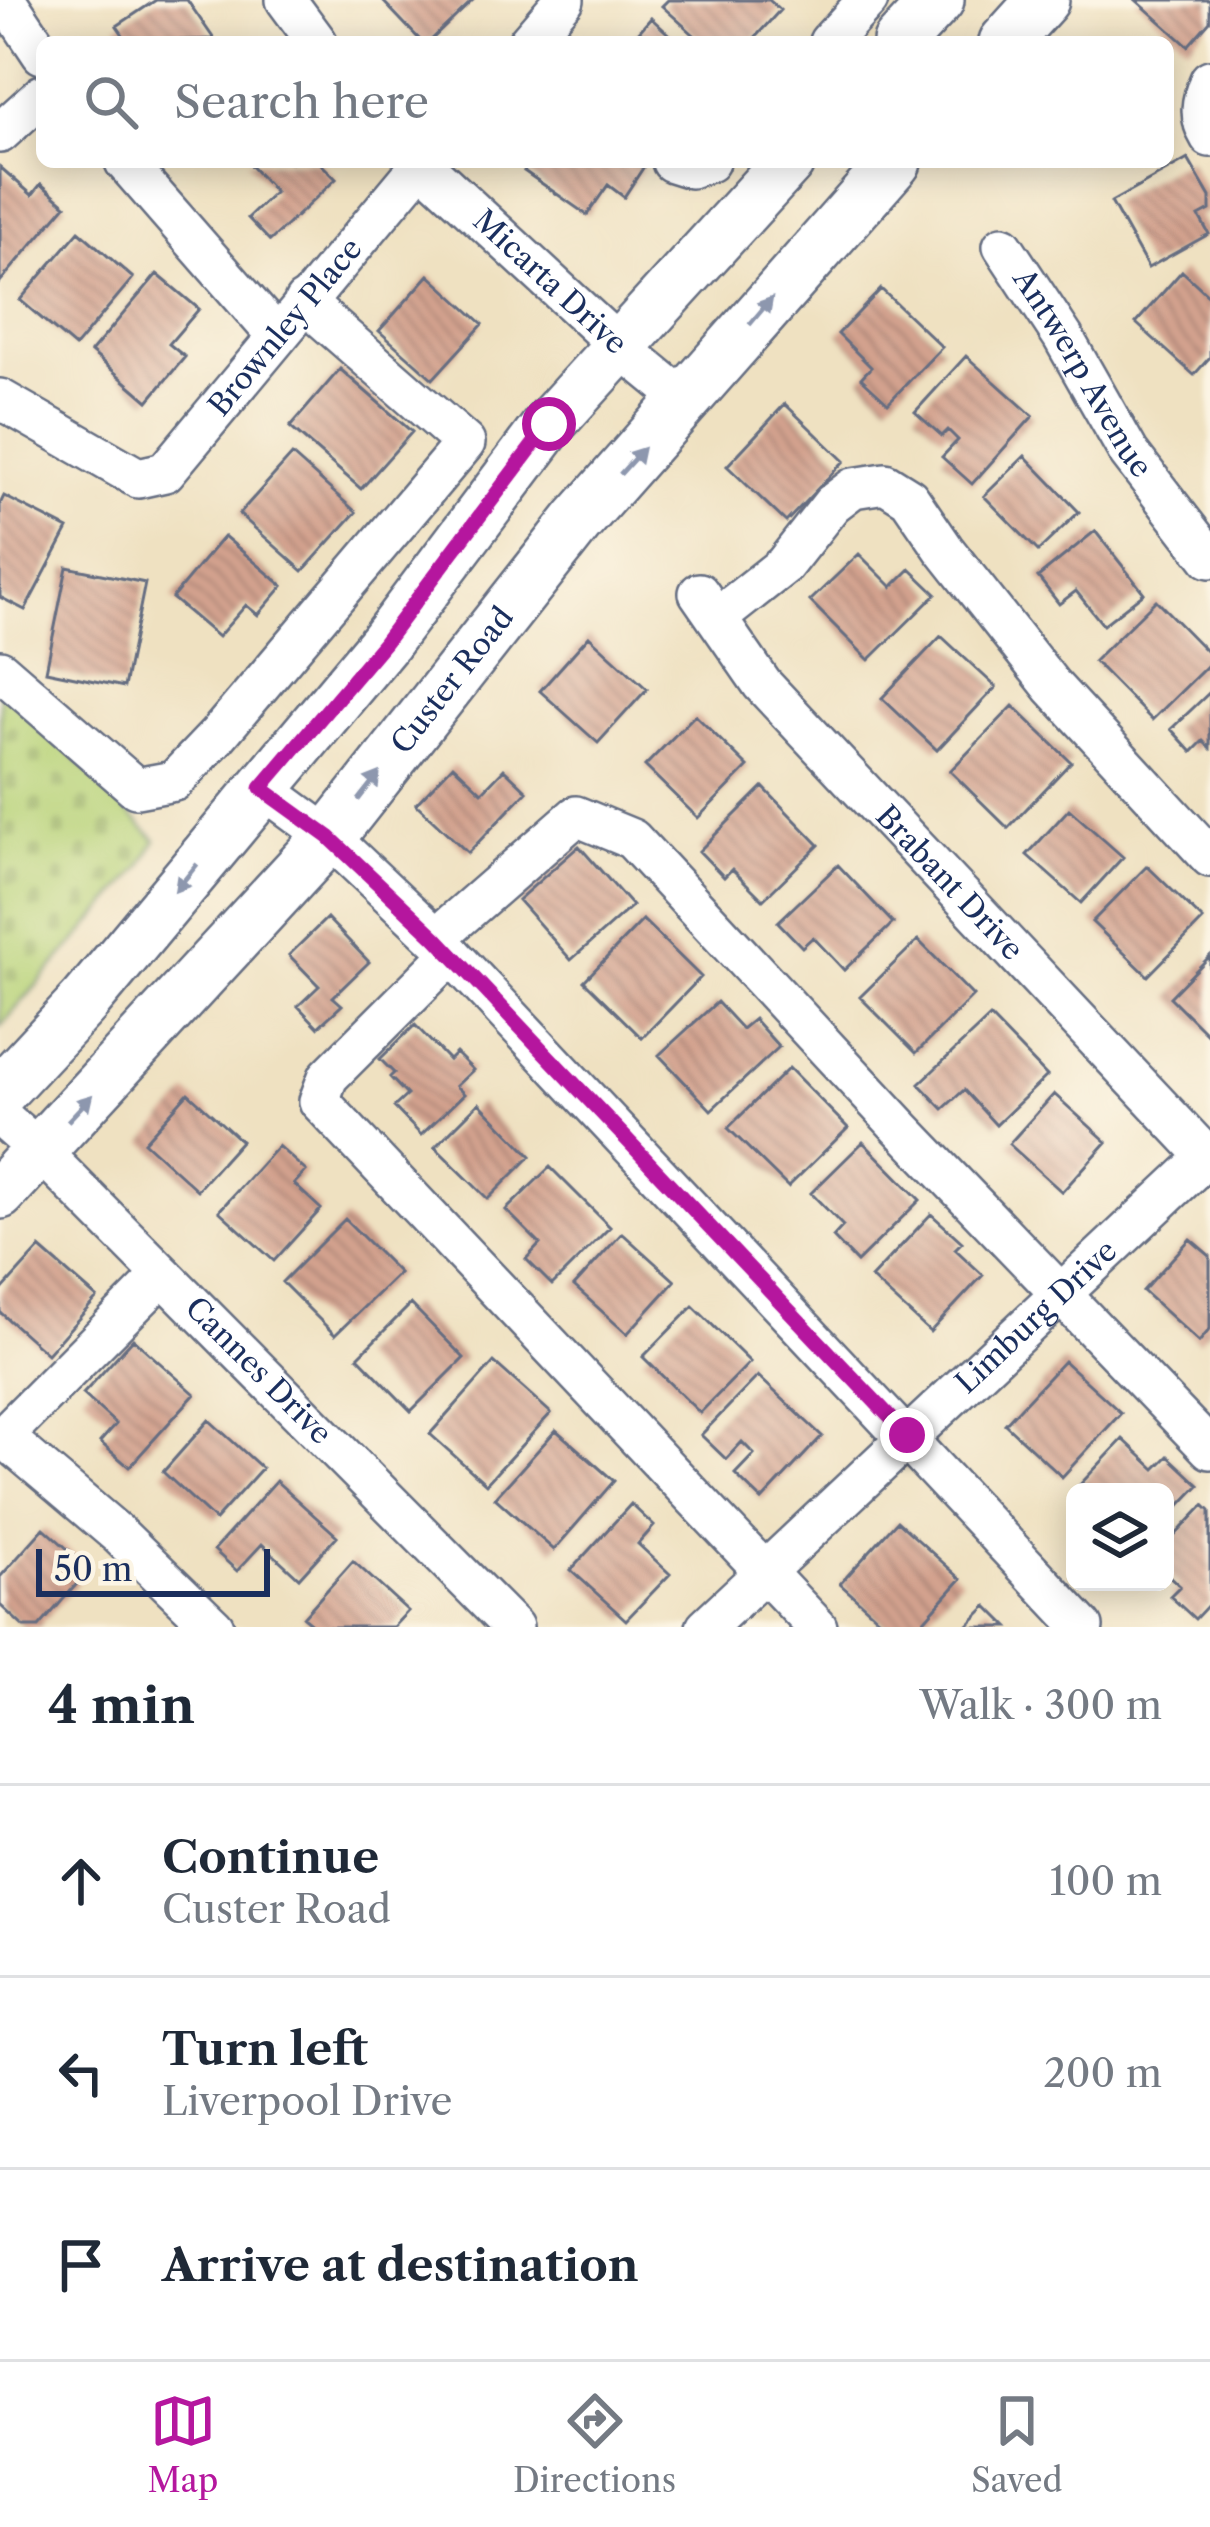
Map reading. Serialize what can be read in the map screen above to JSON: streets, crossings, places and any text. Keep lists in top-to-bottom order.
{
  "streets": {
    "main road": ["Custer Road"],
    "street": [
      "Micarta Drive",
      "Brownley Place",
      "Antwerp Avenue",
      "Brabant Drive",
      "Limburg Drive",
      "Cannes Drive"
    ]
  },
  "crossings": [
    ["Micarta Drive", "Custer Road"],
    ["Custer Road", "Cannes Drive"],
    ["Brabant Drive", "Limburg Drive"]
  ],
  "scale_bar": "50 m",
  "page": {
    "search": "Search here",
    "scale": "50 m",
    "heading": ["4 min", "Walk · 300 m"],
    "list": [
      ["Continue", "Custer Road", "100 m"],
      ["Turn left", "Liverpool Drive", "200 m"],
      "Arrive at destination"
    ],
    "nav": ["Map", "Directions", "Saved"]
  }
}
